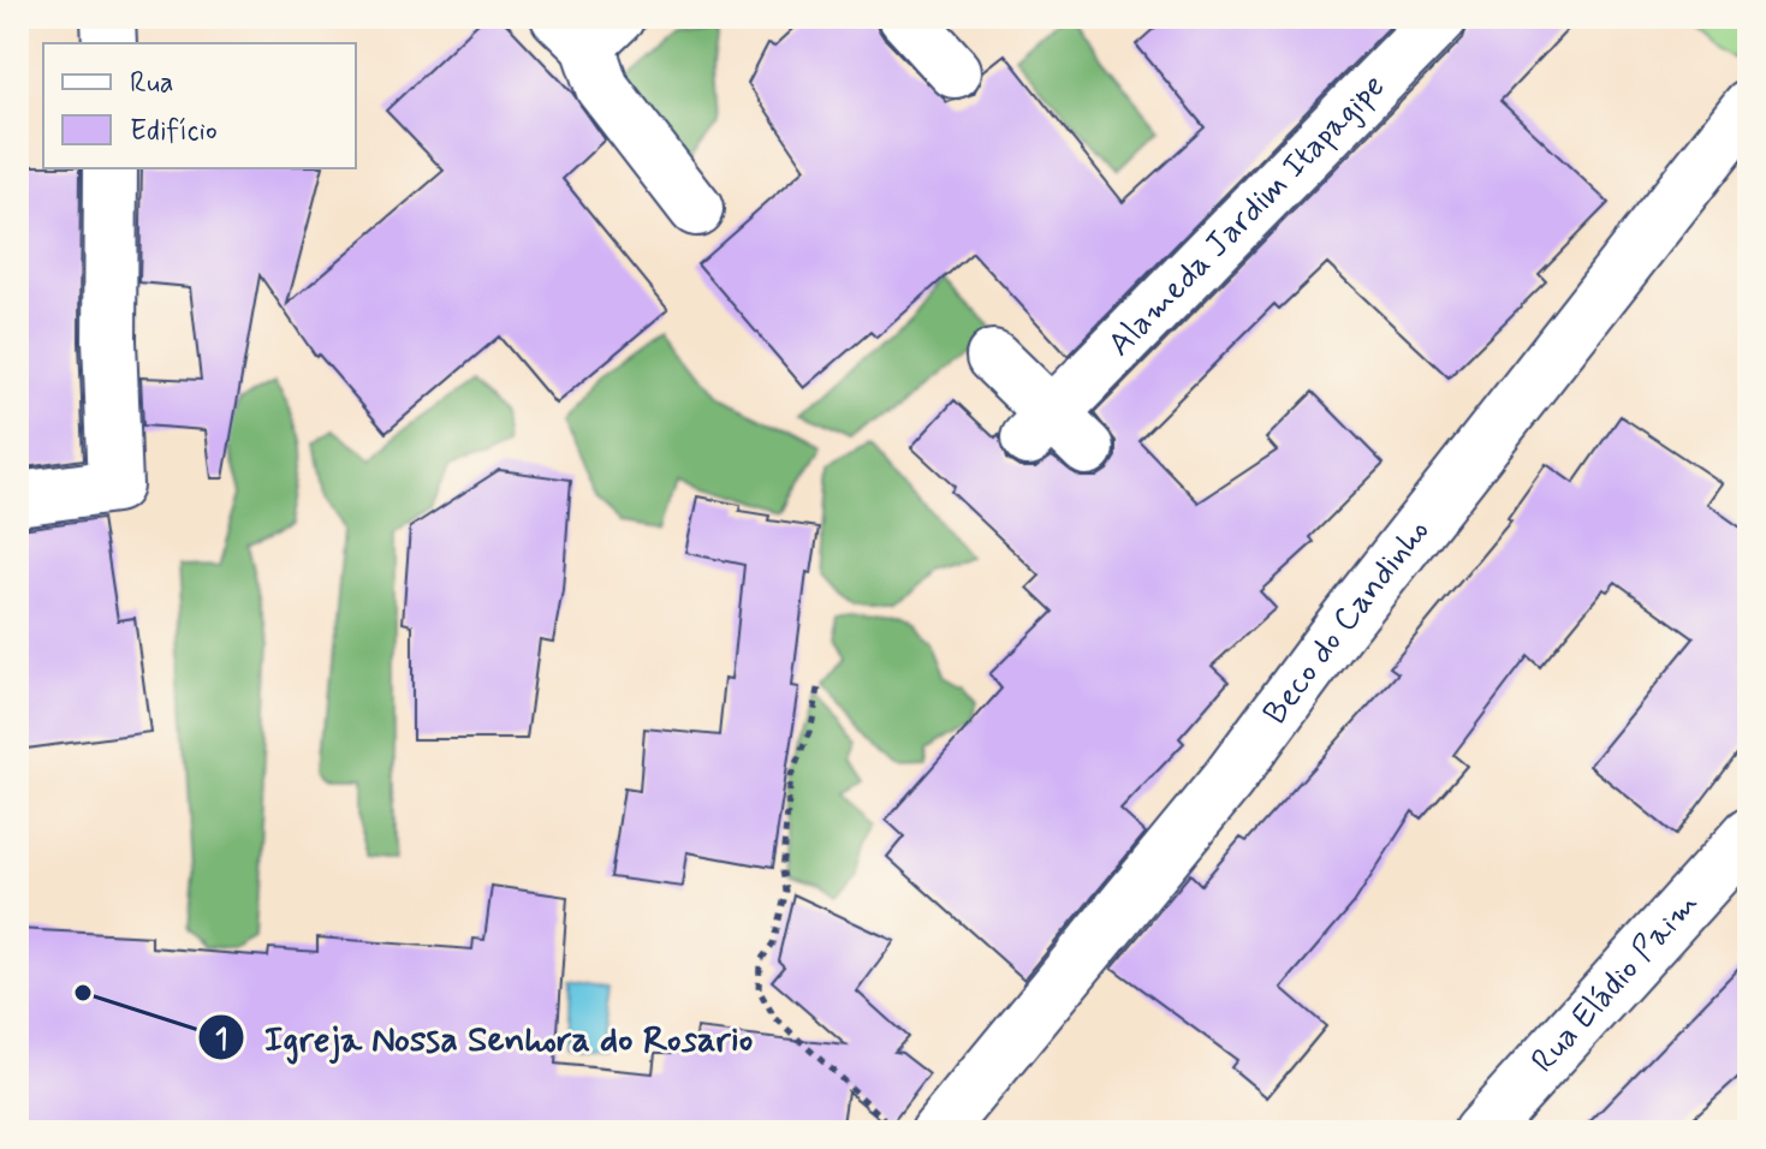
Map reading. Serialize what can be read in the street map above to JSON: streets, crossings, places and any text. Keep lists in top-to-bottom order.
{
  "streets": {
    "street": ["Alameda Jardim Itapagipe", "Beco do Candinho", "Rua Eládio Paim"]
  },
  "places": ["Igreja Nossa Senhora do Rosario"],
  "legend": ["Rua", "Edifício"]
}
